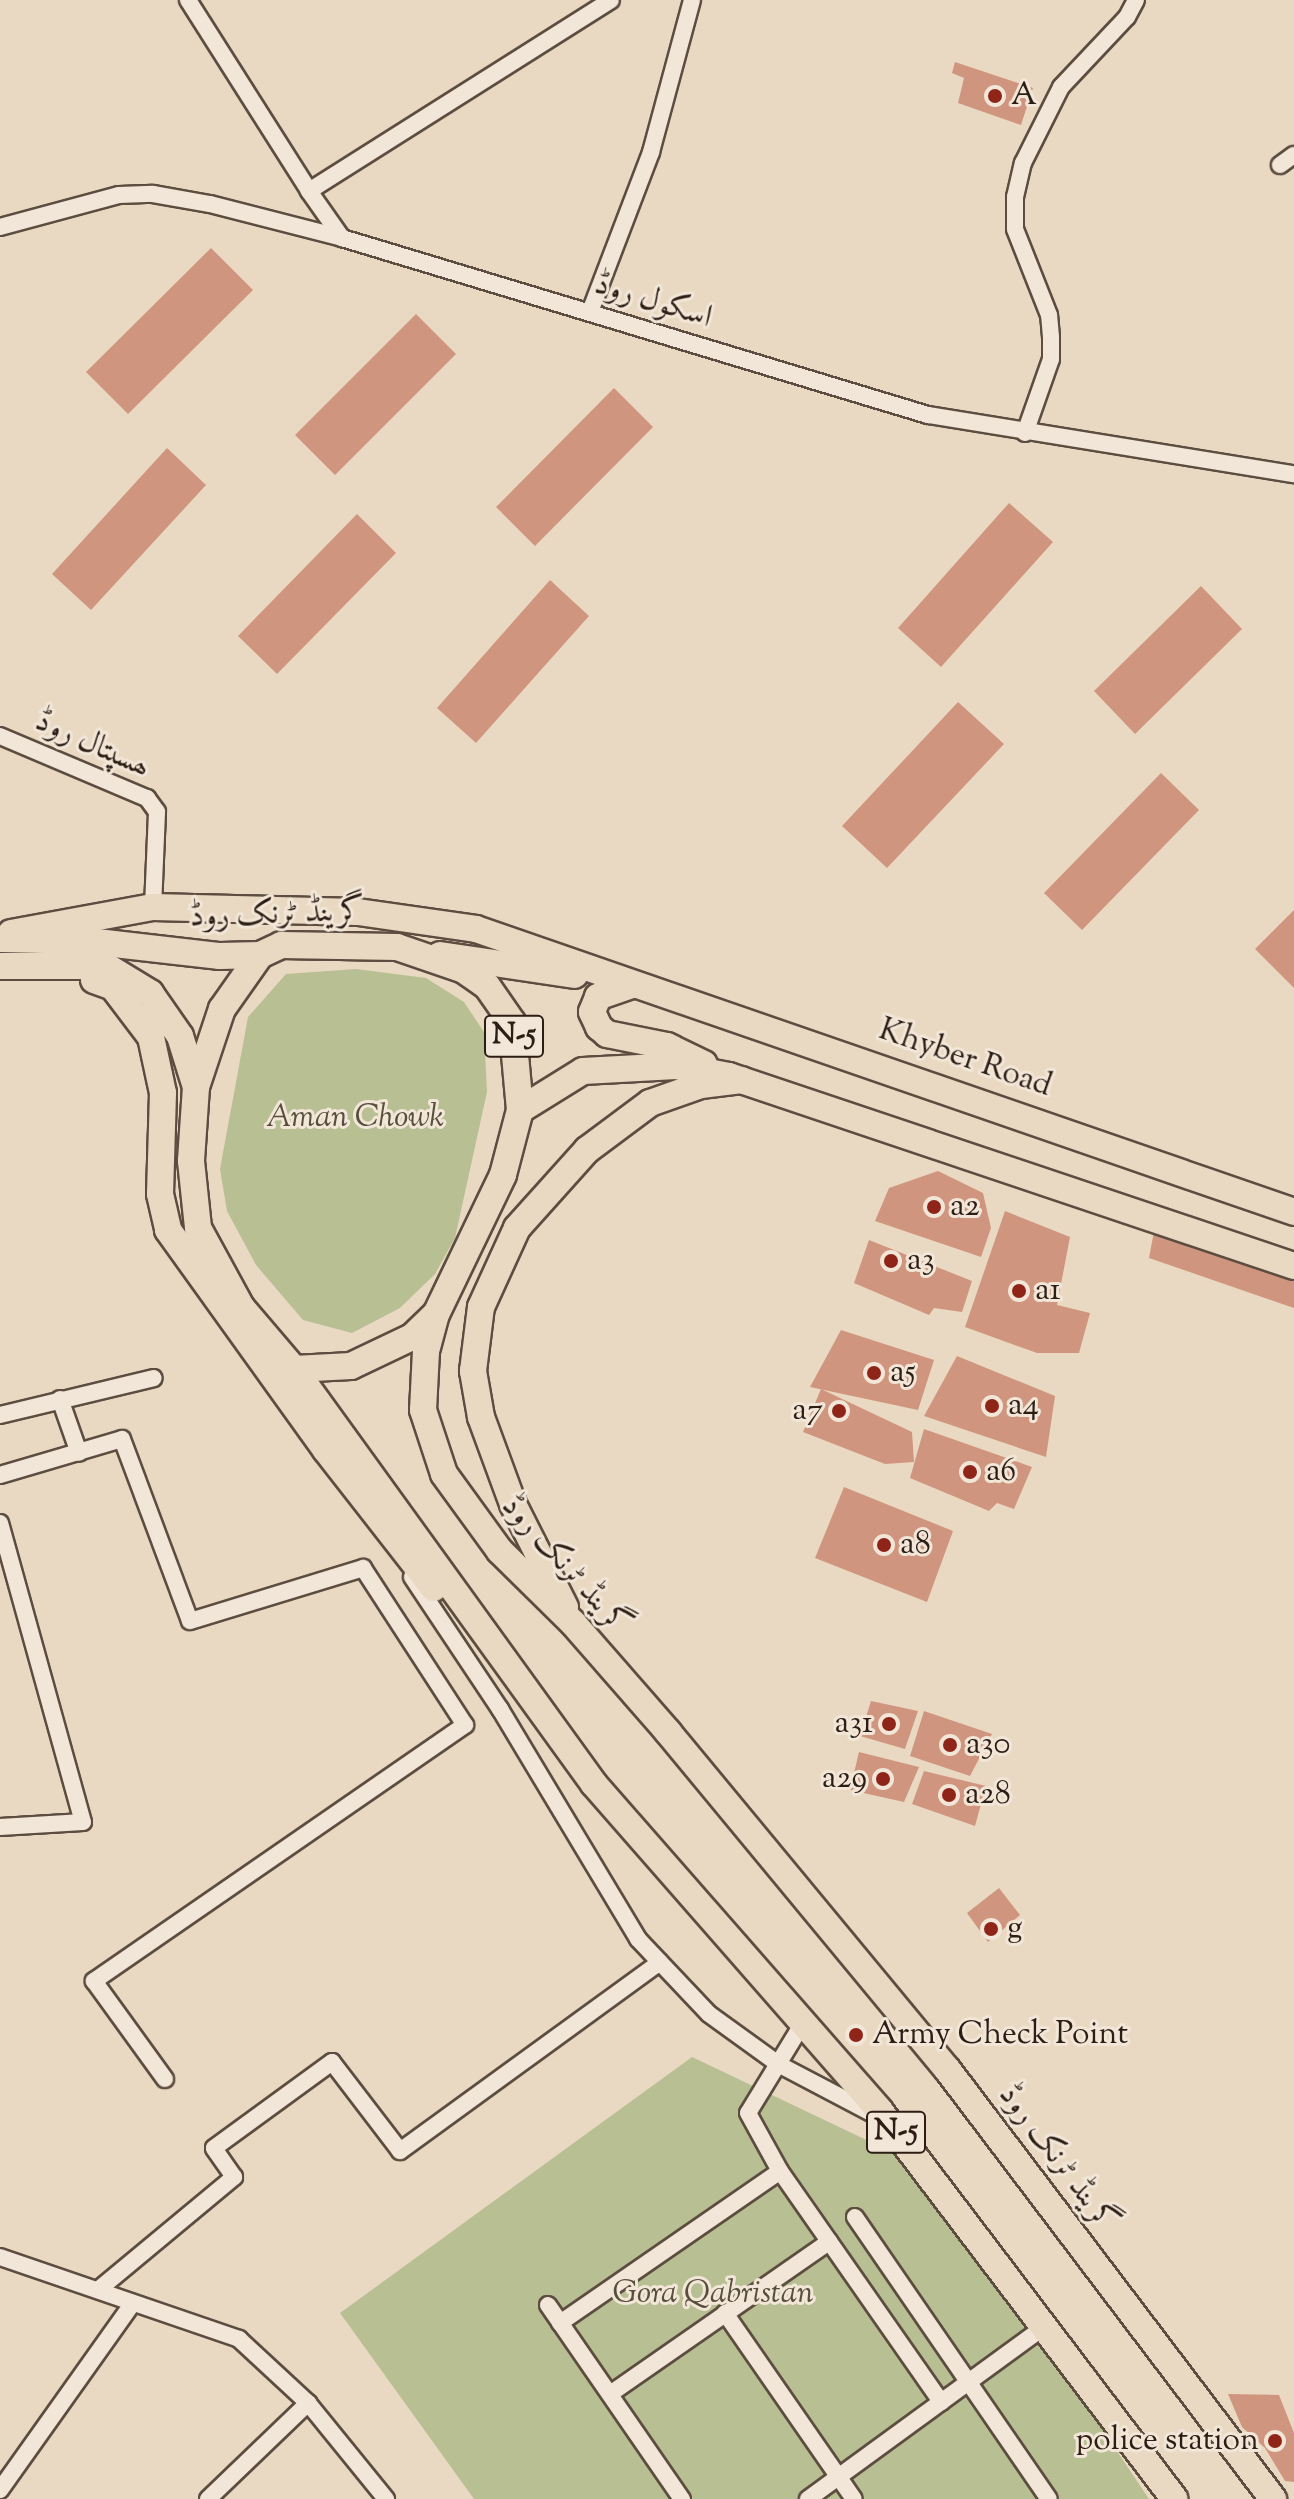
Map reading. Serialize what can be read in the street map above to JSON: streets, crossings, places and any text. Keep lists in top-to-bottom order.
{
  "streets": {
    "main road": ["گرینڈ ٹرنک روڈ", "N-5", "Khyber Road"],
    "street": ["اسکول روڈ", "ھسپتال روڈ"]
  },
  "parks": ["Aman Chowk", "Gora Qabristan"],
  "places": [
    "A",
    "a2",
    "a3",
    "a1",
    "a5",
    "a4",
    "a7",
    "a6",
    "a8",
    "a31",
    "a30",
    "a29",
    "a28",
    "g",
    "Army Check Point",
    "police station"
  ]
}
